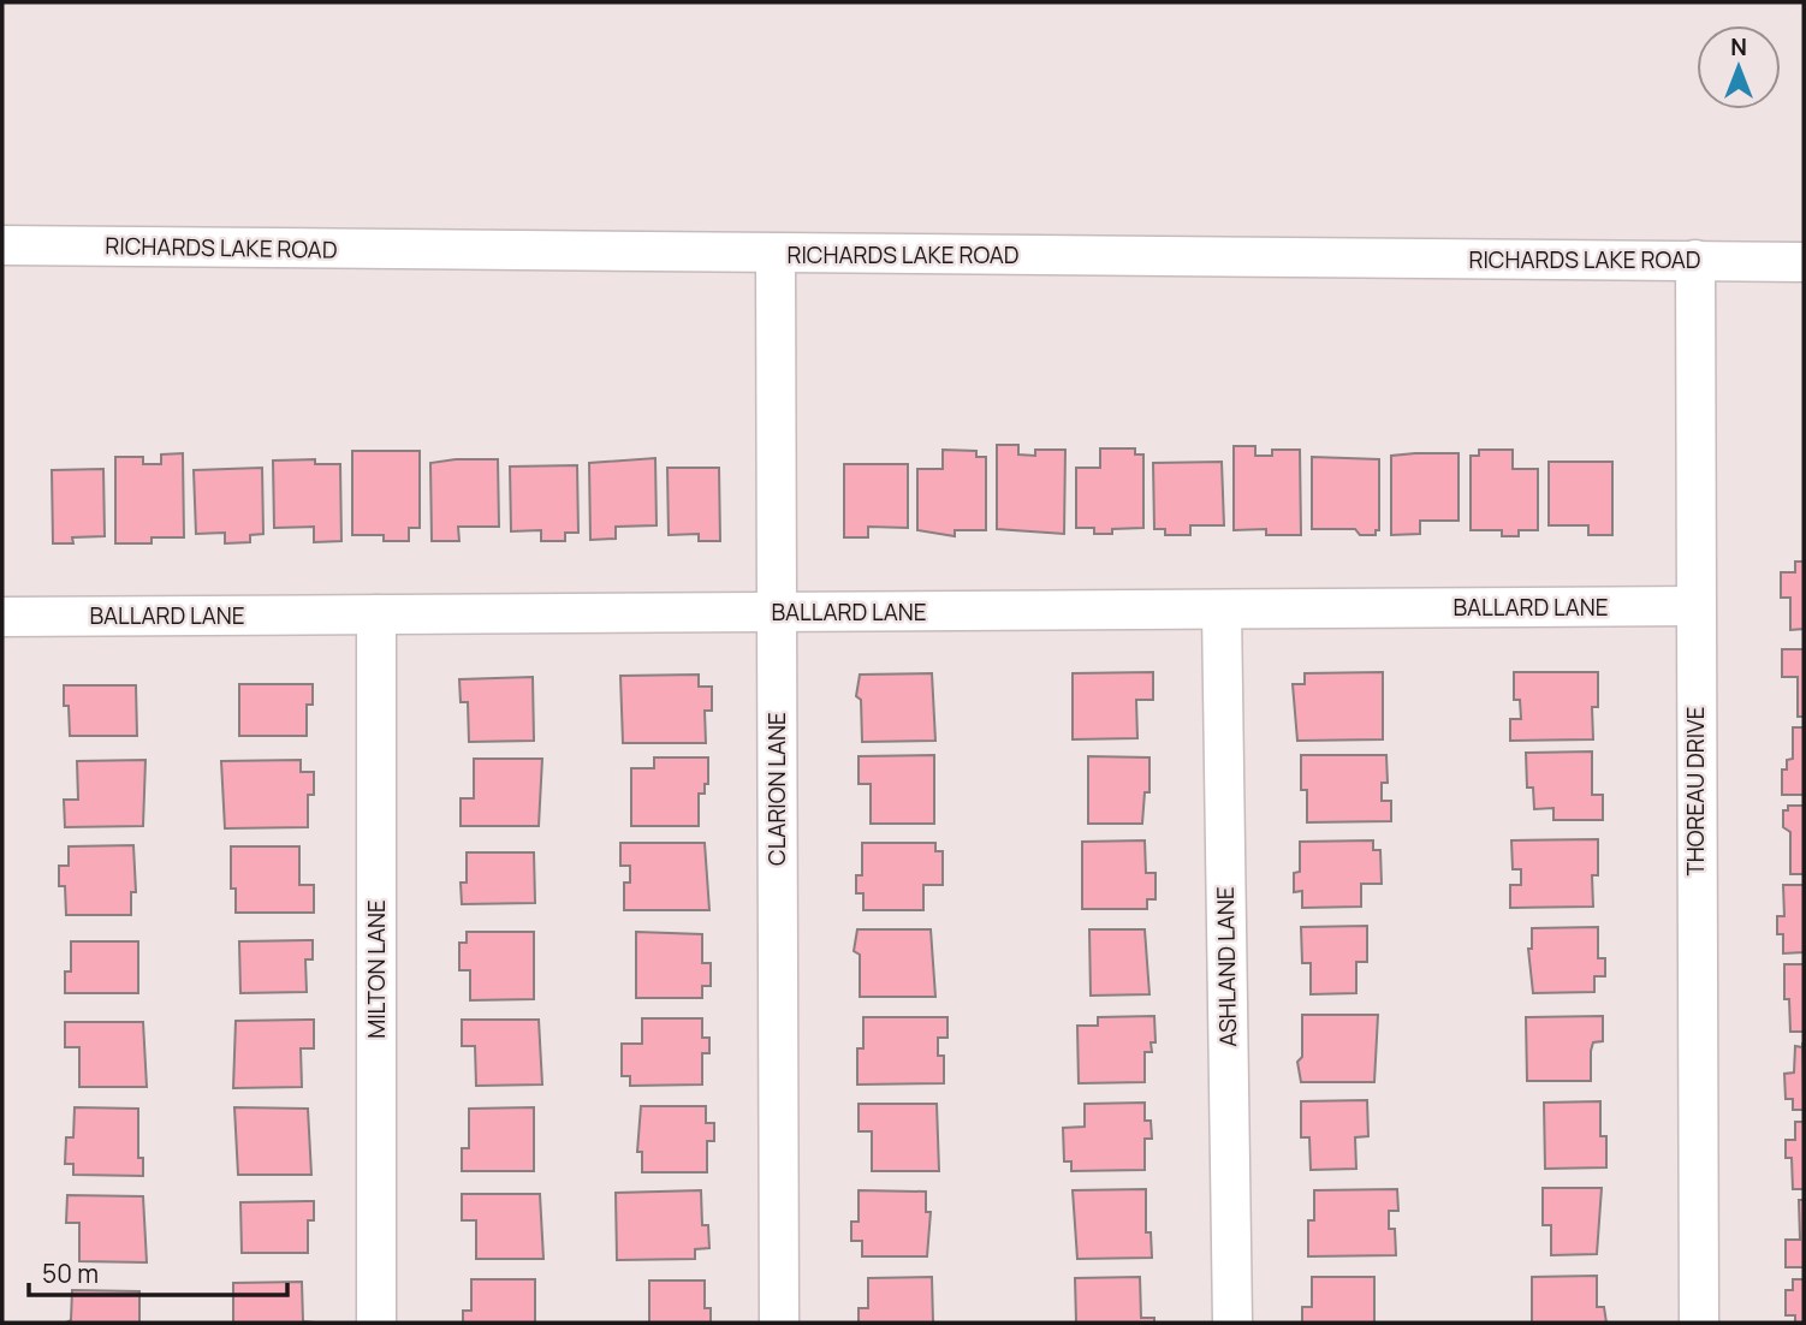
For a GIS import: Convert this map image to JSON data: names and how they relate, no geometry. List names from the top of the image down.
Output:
{
  "streets": {
    "street": [
      "RICHARDS LAKE ROAD",
      "BALLARD LANE",
      "CLARION LANE",
      "THOREAU DRIVE",
      "ASHLAND LANE",
      "MILTON LANE"
    ]
  },
  "crossings": [
    ["RICHARDS LAKE ROAD", "CLARION LANE"],
    ["RICHARDS LAKE ROAD", "THOREAU DRIVE"],
    ["BALLARD LANE", "CLARION LANE"],
    ["BALLARD LANE", "THOREAU DRIVE"],
    ["BALLARD LANE", "ASHLAND LANE"],
    ["BALLARD LANE", "MILTON LANE"]
  ],
  "scale_bar": "50 m",
  "north": "top"
}
